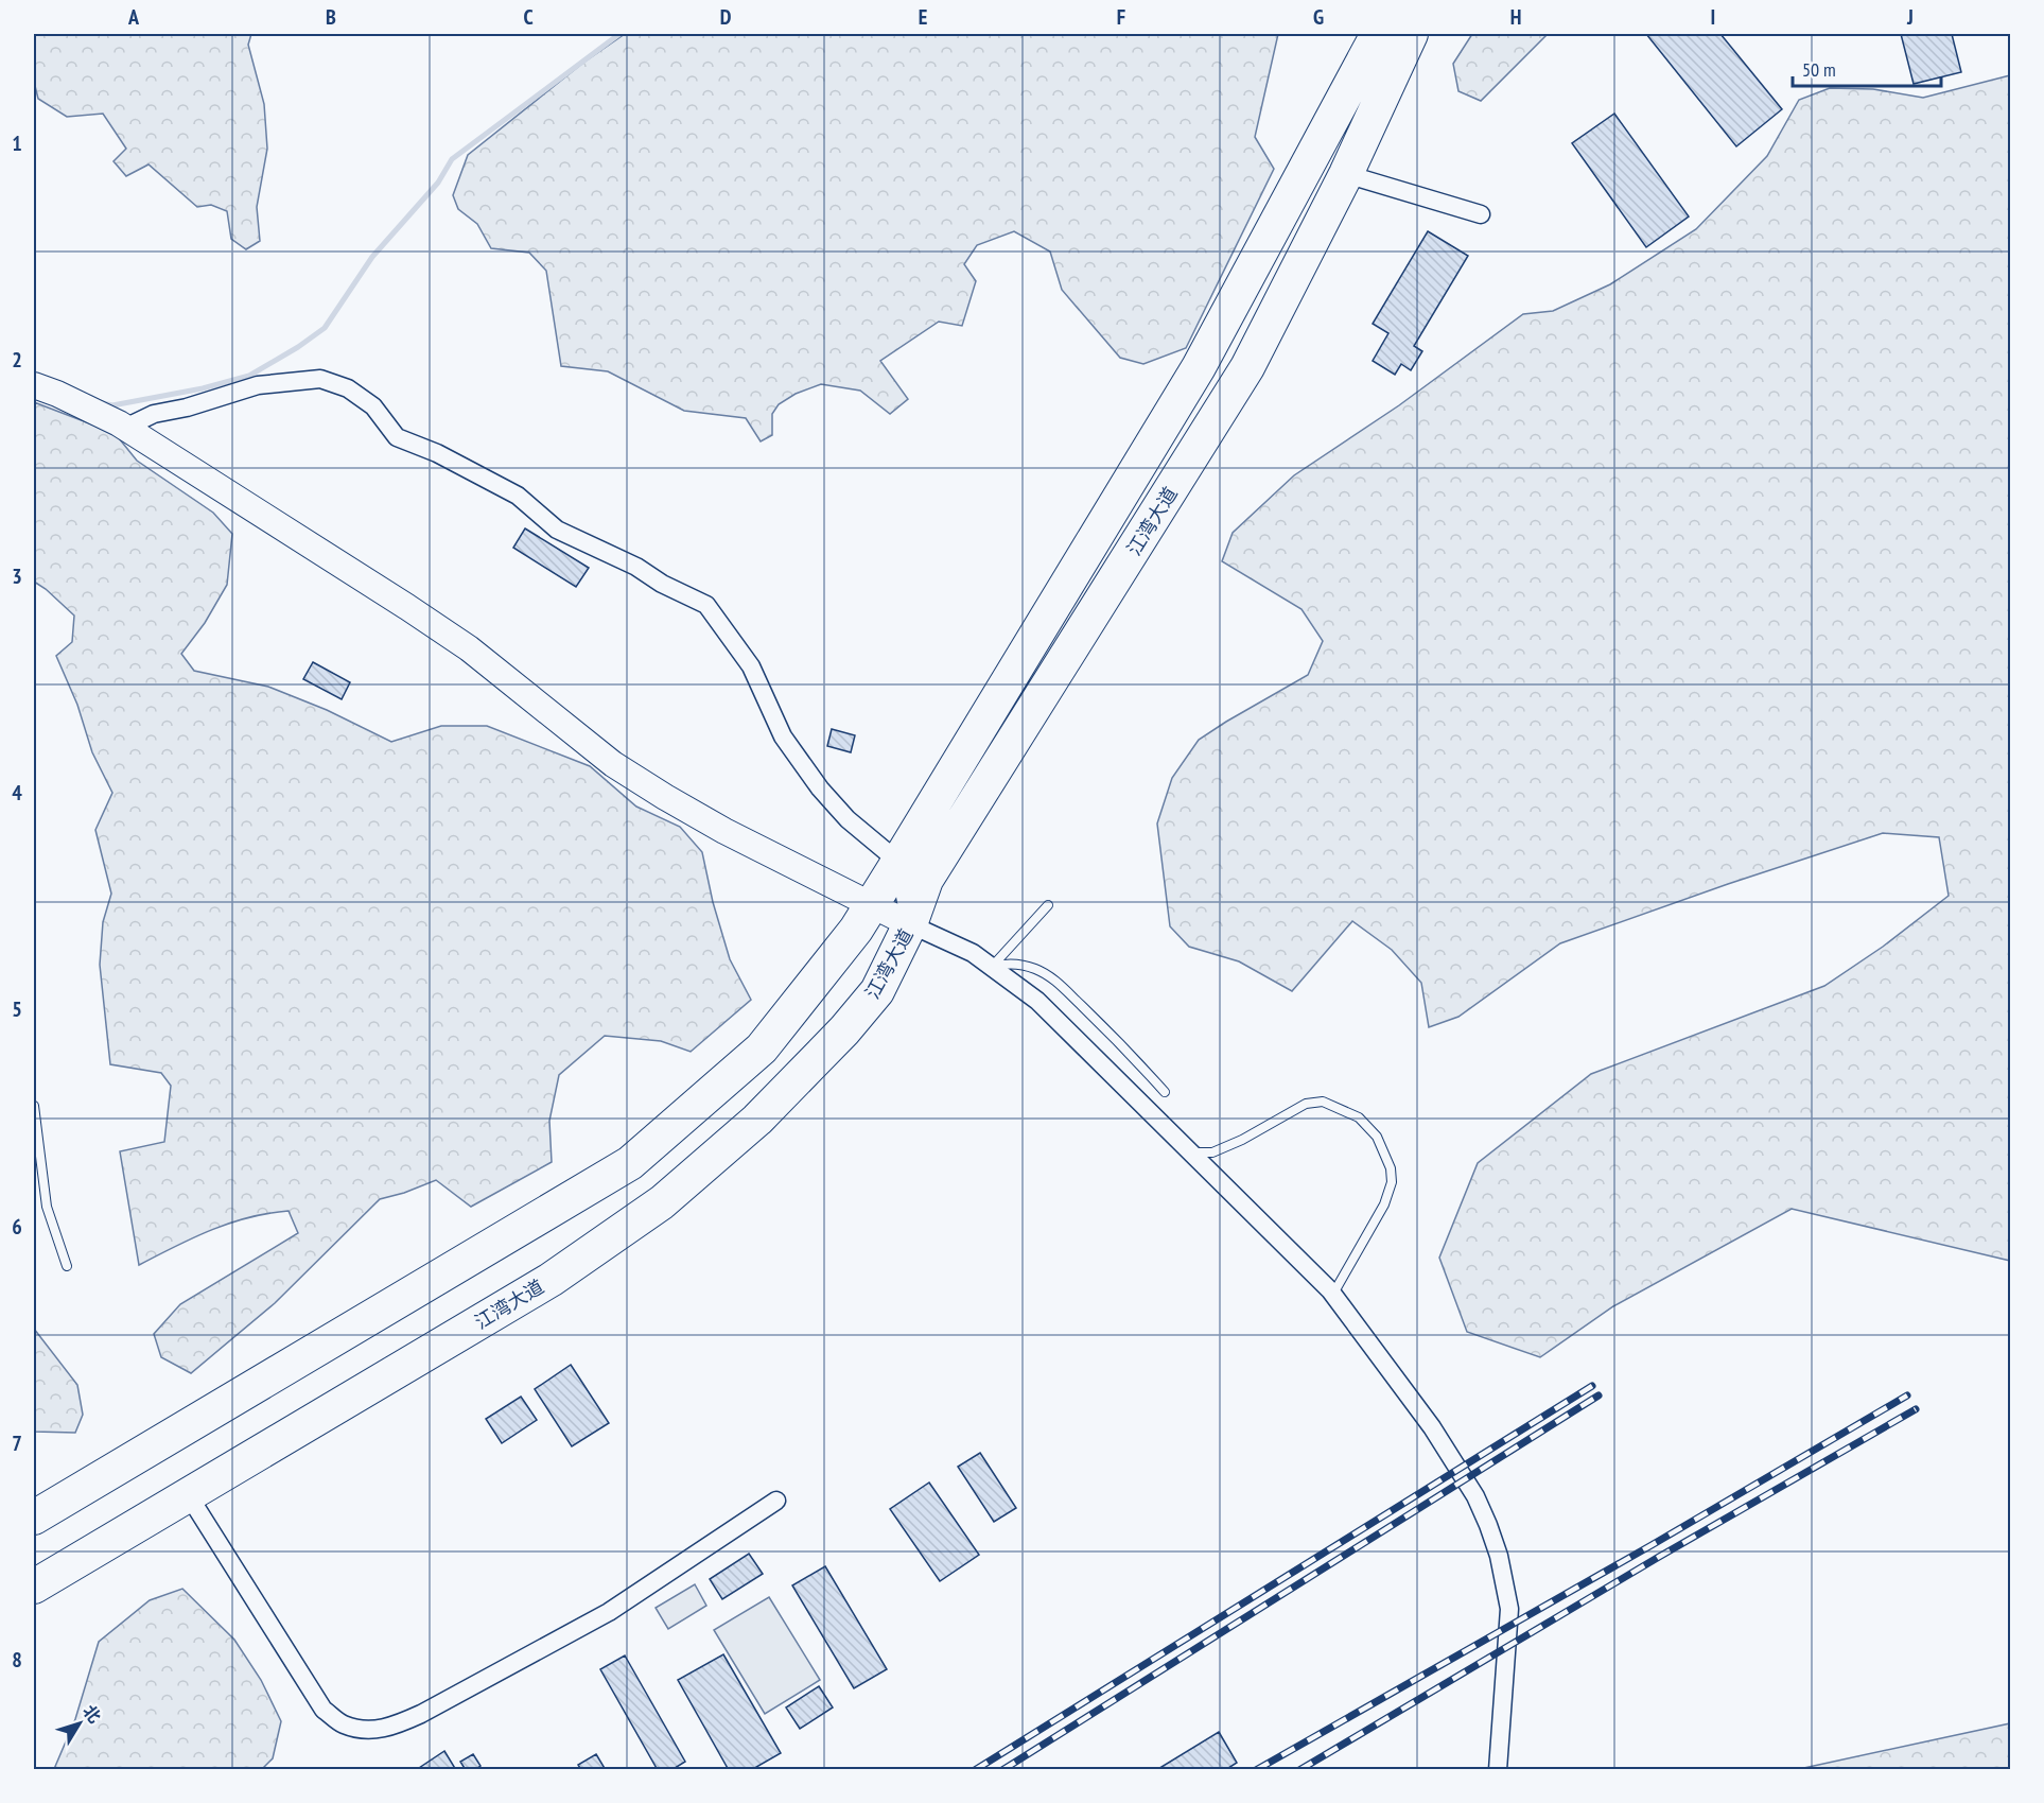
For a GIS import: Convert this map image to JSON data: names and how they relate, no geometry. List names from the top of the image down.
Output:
{
  "streets": {
    "highway": ["江湾大道"]
  },
  "scale_bar": "50 m",
  "north": "top right",
  "grid": {
    "columns": [
      "A",
      "B",
      "C",
      "D",
      "E",
      "F",
      "G",
      "H",
      "I",
      "J"
    ],
    "rows": [
      "1",
      "2",
      "3",
      "4",
      "5",
      "6",
      "7",
      "8"
    ]
  }
}
